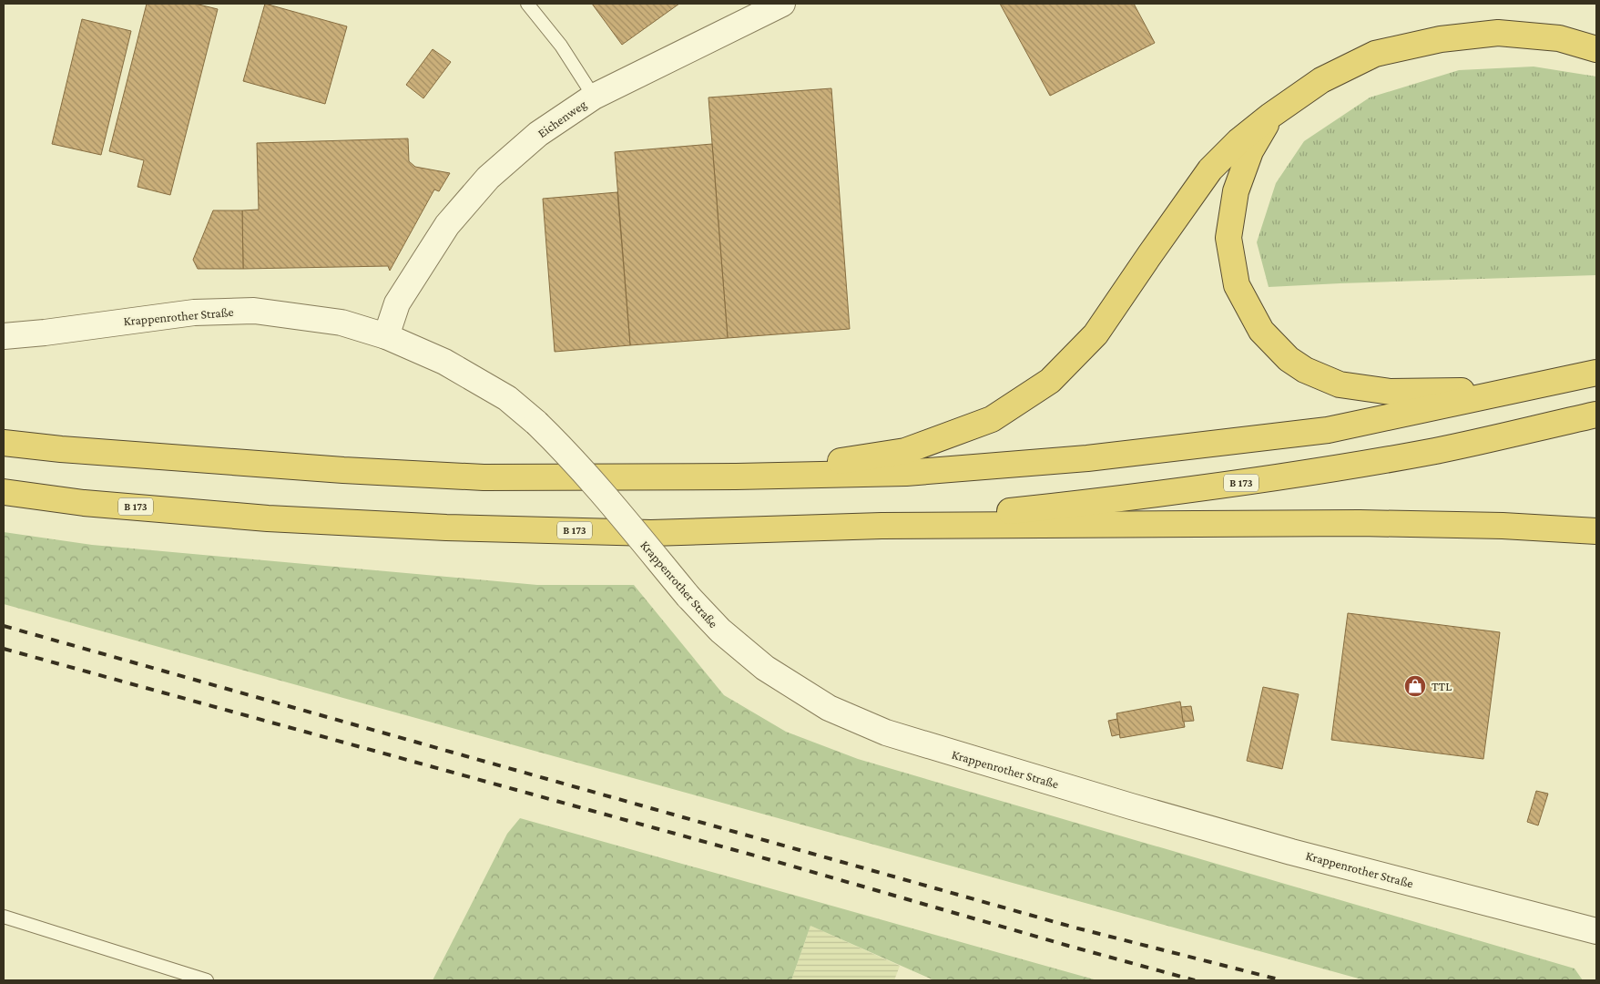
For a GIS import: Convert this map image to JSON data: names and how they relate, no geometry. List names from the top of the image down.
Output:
{
  "streets": {
    "highway": ["B 173"],
    "street": ["Eichenweg", "Krappenrother Straße"]
  },
  "crossings": [
    ["Eichenweg", "Krappenrother Straße"]
  ],
  "places": {
    "shop": ["TTL"]
  }
}
